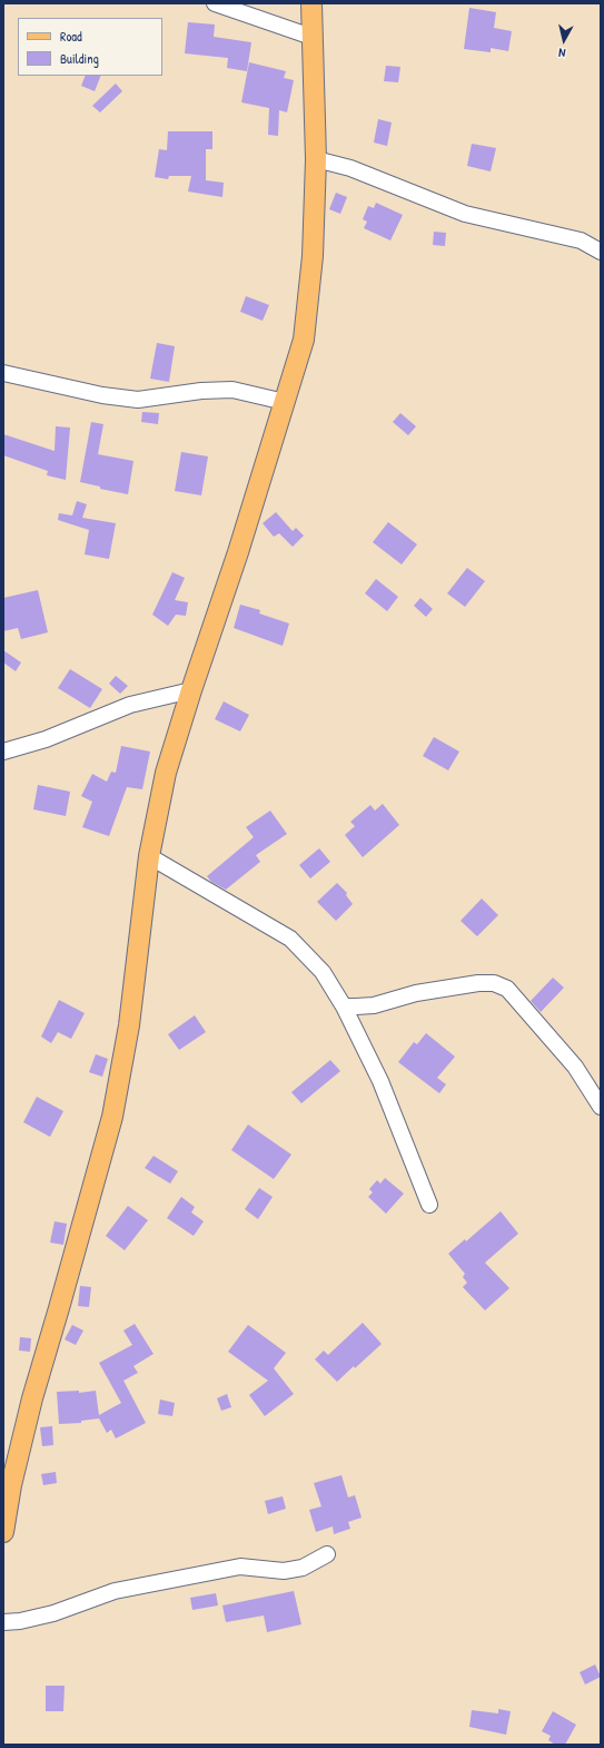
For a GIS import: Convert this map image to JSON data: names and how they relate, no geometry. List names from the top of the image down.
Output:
{
  "legend": ["Road", "Building"],
  "north": "bottom"
}
